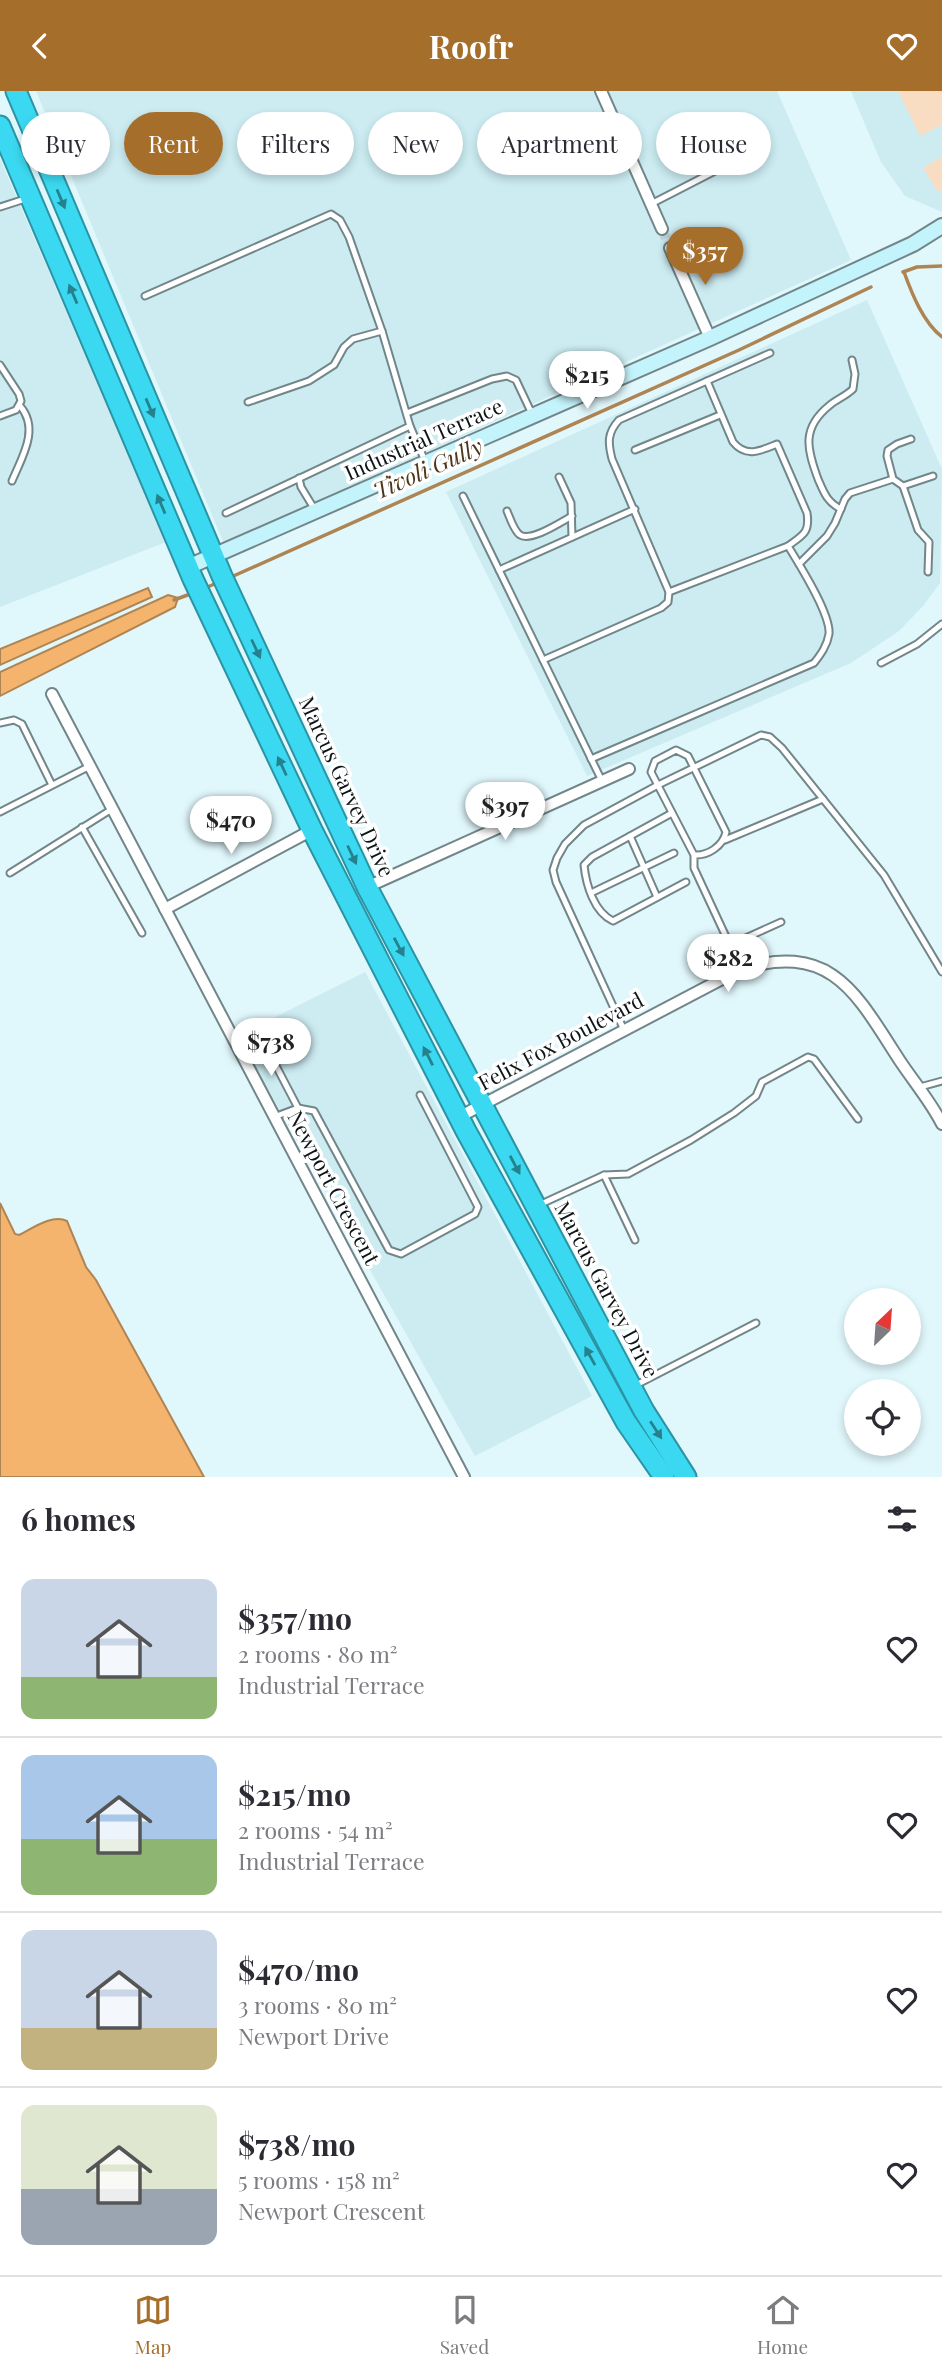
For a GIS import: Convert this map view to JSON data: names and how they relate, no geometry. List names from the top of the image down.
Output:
{
  "streets": {
    "highway": ["Marcus Garvey Drive"],
    "street": ["Industrial Terrace", "Felix Fox Boulevard", "Newport Crescent"]
  },
  "crossings": [
    ["Industrial Terrace", "Marcus Garvey Drive"],
    ["Marcus Garvey Drive", "Felix Fox Boulevard"]
  ],
  "water": ["Tivoli Gully"],
  "north": "top right",
  "page": {
    "header": "Roofr",
    "chip": [
      "Buy",
      "Rent",
      "Filters",
      "New",
      "Apartment",
      "House"
    ],
    "price": [
      "$357",
      "$215",
      "$397",
      "$470",
      "$282",
      "$738"
    ],
    "heading": "6 homes",
    "list": [
      {
        "name": "$357/mo",
        "note": "2 rooms · 80 m² · Industrial Terrace"
      },
      {
        "name": "$215/mo",
        "note": "2 rooms · 54 m² · Industrial Terrace"
      },
      {
        "name": "$470/mo",
        "note": "3 rooms · 80 m² · Newport Drive"
      },
      {
        "name": "$738/mo",
        "note": "5 rooms · 158 m² · Newport Crescent"
      }
    ],
    "tabs": ["Map", "Saved", "Home"]
  }
}
